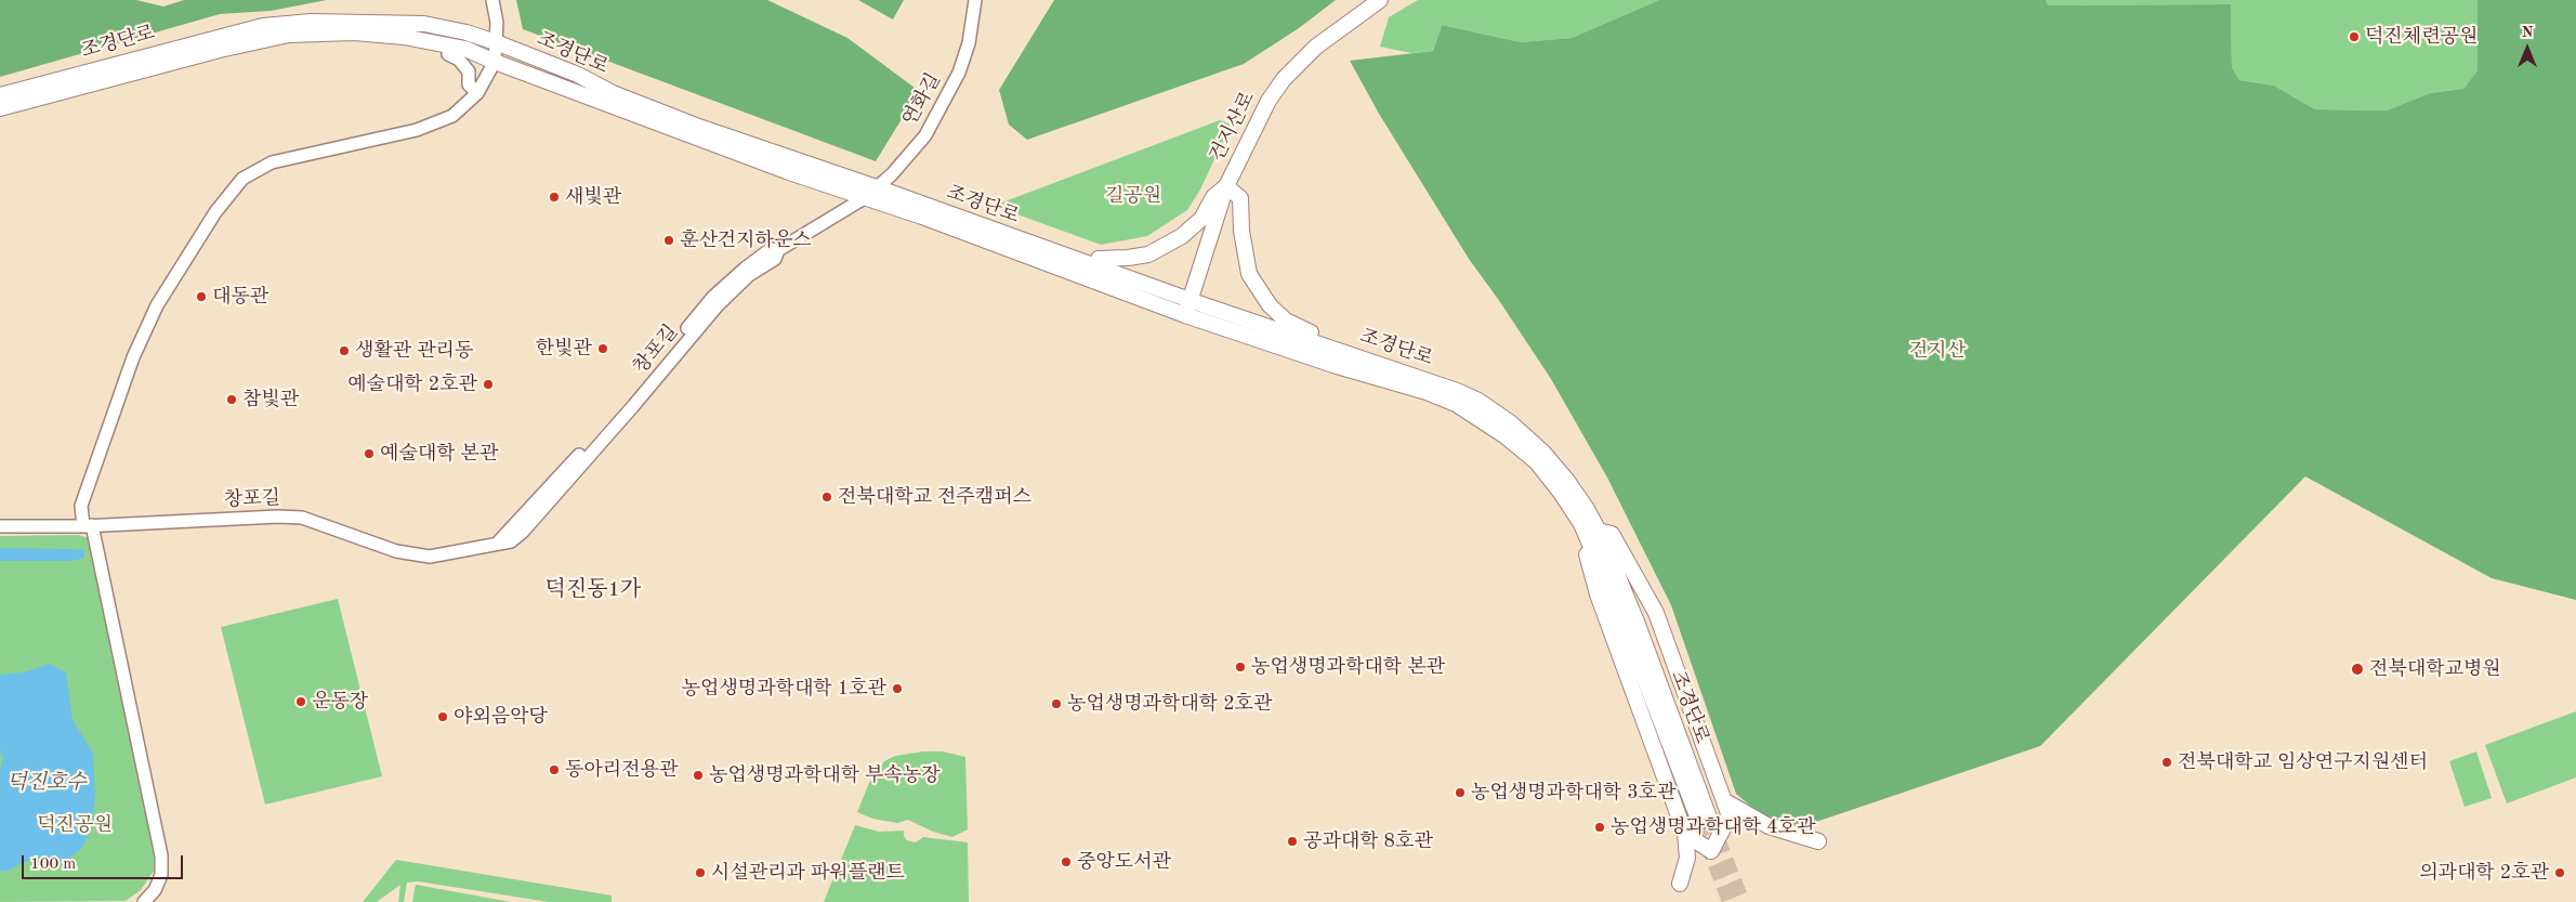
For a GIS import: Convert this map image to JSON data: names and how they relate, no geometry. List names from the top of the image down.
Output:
{
  "streets": {
    "street": [
      "조경단로",
      "연화길",
      "건지산로",
      "창포길"
    ]
  },
  "crossings": [
    ["조경단로", "연화길"],
    ["조경단로", "건지산로"],
    ["조경단로", "창포길"],
    ["연화길", "창포길"]
  ],
  "districts": ["덕진동1가"],
  "water": ["덕진호수"],
  "parks": ["길공원", "건지산", "덕진공원"],
  "places": [
    "덕진체련공원",
    "새빛관",
    "훈산건지하운스",
    "대동관",
    "한빛관",
    "생활관 관리동",
    "예술대학 2호관",
    "참빛관",
    "예술대학 본관",
    "전북대학교 전주캠퍼스",
    "농업생명과학대학 본관",
    "전북대학교병원",
    "농업생명과학대학 1호관",
    "운동장",
    "농업생명과학대학 2호관",
    "야외음악당",
    "전북대학교 임상연구지원센터",
    "동아리전용관",
    "농업생명과학대학 부속농장",
    "농업생명과학대학 3호관",
    "농업생명과학대학 4호관",
    "공과대학 8호관",
    "중앙도서관",
    "시설관리과 파워플랜트",
    "의과대학 2호관"
  ],
  "scale_bar": "100 m",
  "north": "top"
}
